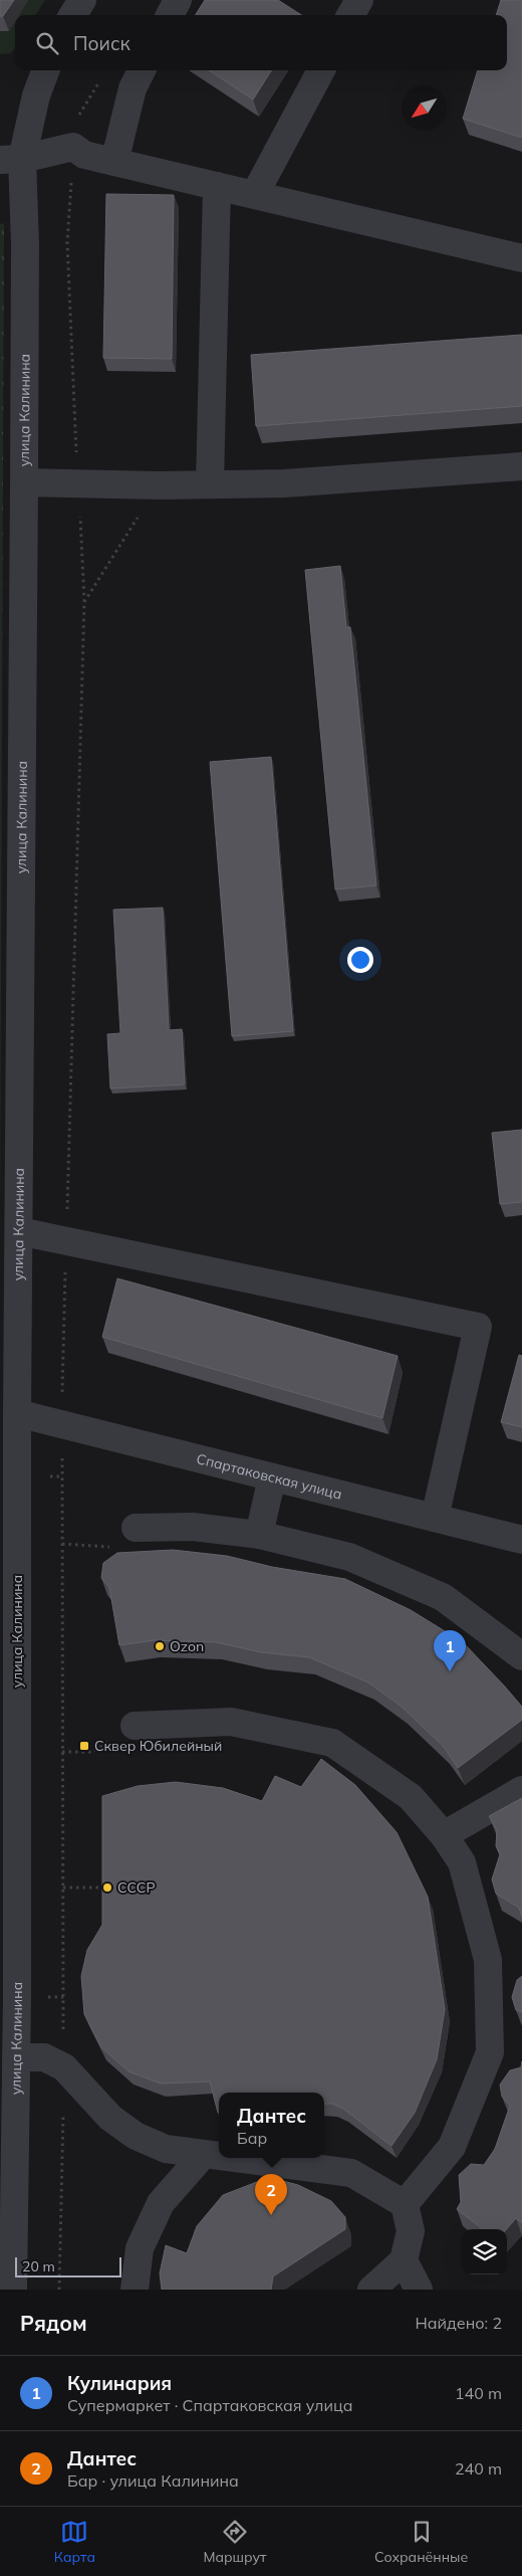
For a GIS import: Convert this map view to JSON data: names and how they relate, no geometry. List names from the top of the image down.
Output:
{
  "streets": {
    "street": ["улица Калинина", "Спартаковская улица"]
  },
  "crossings": [
    ["улица Калинина", "Спартаковская улица"]
  ],
  "places": {
    "other": ["Ozon", "СССР"],
    "transit": ["Сквер Юбилейный"]
  },
  "scale_bar": "20 m",
  "north": "bottom left",
  "page": {
    "search": "Поиск",
    "pins": ["1", "2"],
    "popup": ["Дантес", "Бар"],
    "scale": "20 m",
    "heading": ["Рядом", "Найдено: 2"],
    "list": [
      {
        "mark": "1",
        "name": "Кулинария",
        "note": "Супермаркет · Спартаковская улица",
        "value": "140 m"
      },
      {
        "mark": "2",
        "name": "Дантес",
        "note": "Бар · улица Калинина",
        "value": "240 m"
      }
    ],
    "nav": ["Карта", "Маршрут", "Сохранённые"]
  }
}
